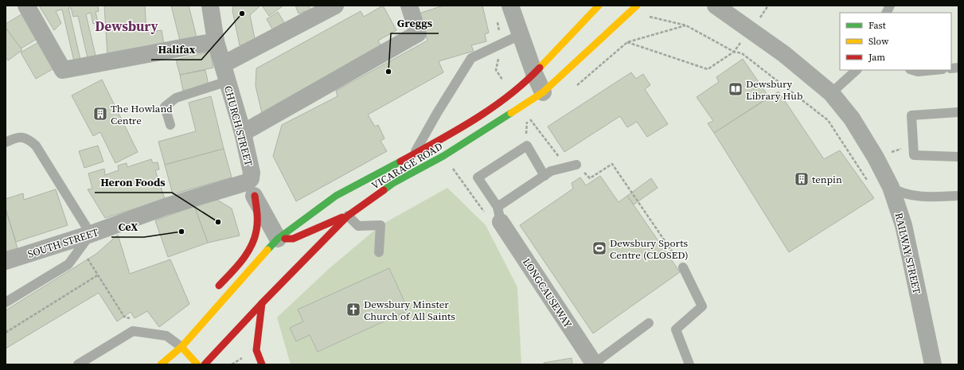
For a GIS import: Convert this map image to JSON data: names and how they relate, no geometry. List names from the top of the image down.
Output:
{
  "streets": {
    "main road": ["VICARAGE ROAD"],
    "street": [
      "CHURCH STREET",
      "SOUTH STREET",
      "RAILWAY STREET",
      "LONGCAUSEWAY"
    ]
  },
  "crossings": [
    ["CHURCH STREET", "SOUTH STREET"]
  ],
  "districts": ["Dewsbury"],
  "places": {
    "other": [
      "Halifax",
      "Greggs",
      "Heron Foods",
      "CeX"
    ],
    "library": ["Dewsbury Library Hub"],
    "building": ["The Howland Centre", "tenpin"],
    "sports": ["Dewsbury Sports Centre (CLOSED)"],
    "church": ["Dewsbury Minster Church of All Saints"]
  },
  "legend": ["Fast", "Slow", "Jam"]
}
